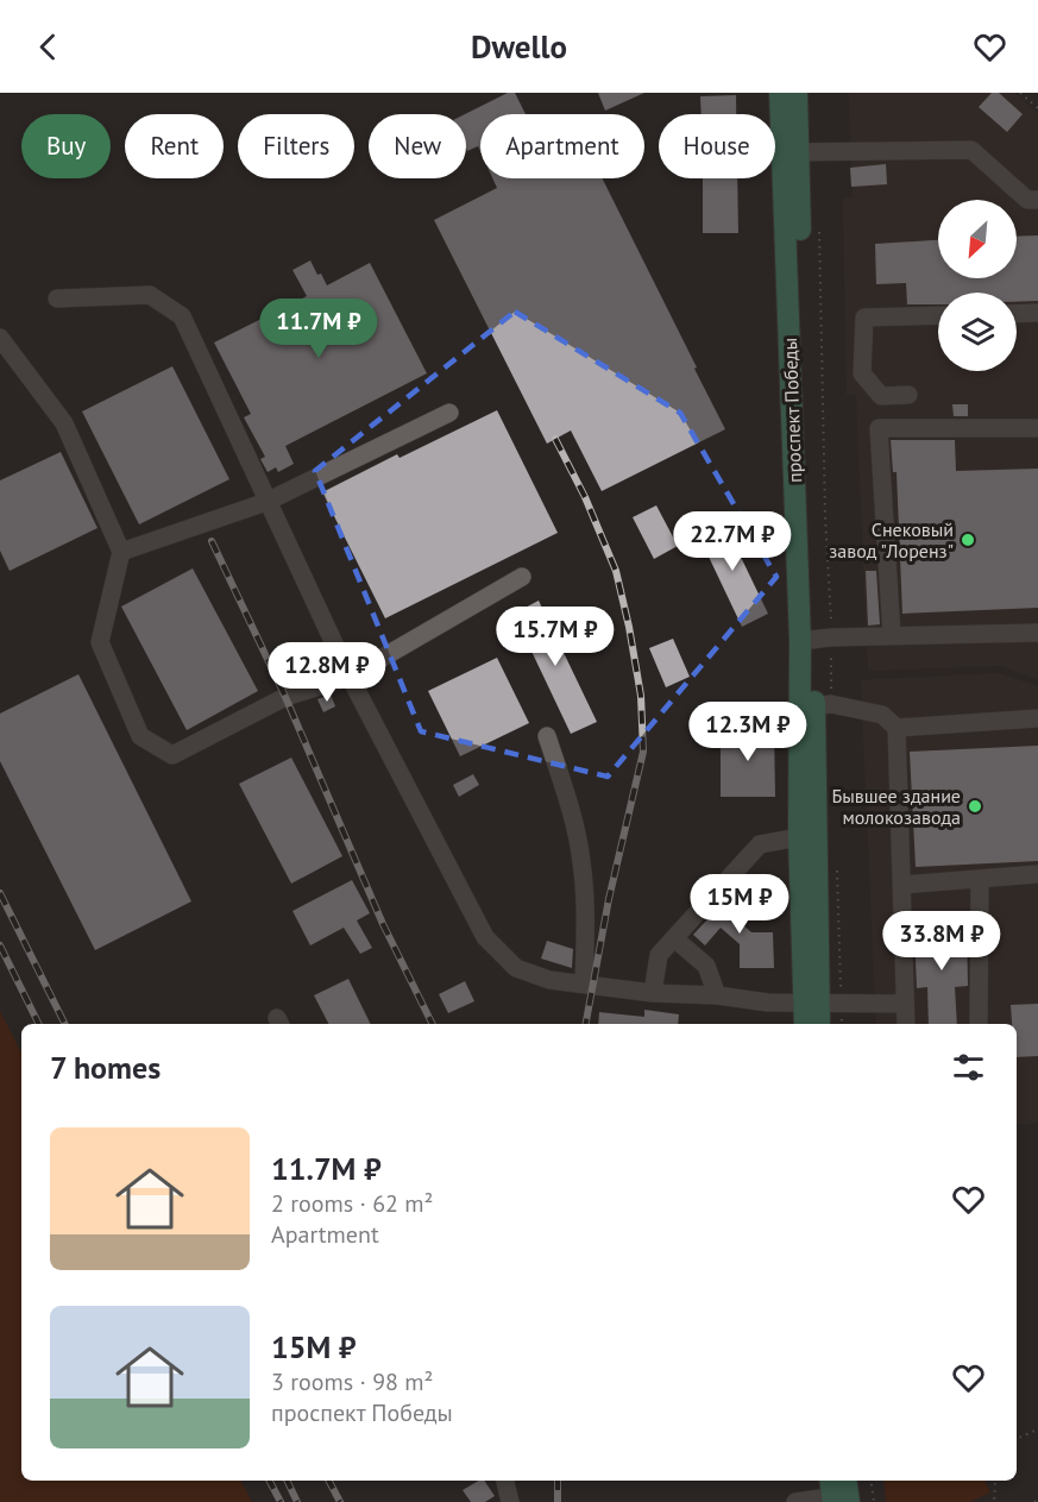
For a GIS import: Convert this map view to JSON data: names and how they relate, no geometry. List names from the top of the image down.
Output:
{
  "streets": {
    "main road": ["проспект Победы"]
  },
  "places": ["Снековый завод \"Лоренз\"", "Бывшее здание молокозавода"],
  "north": "bottom left",
  "page": {
    "header": "Dwello",
    "chip": [
      "Buy",
      "Rent",
      "Filters",
      "New",
      "Apartment",
      "House"
    ],
    "price": [
      "11.7M ₽",
      "22.7M ₽",
      "15.7M ₽",
      "12.8M ₽",
      "12.3M ₽",
      "15M ₽",
      "33.8M ₽"
    ],
    "heading": "7 homes",
    "list": [
      {
        "name": "11.7M ₽",
        "note": "2 rooms · 62 m² · Apartment"
      },
      {
        "name": "15M ₽",
        "note": "3 rooms · 98 m² · проспект Победы"
      }
    ]
  }
}
